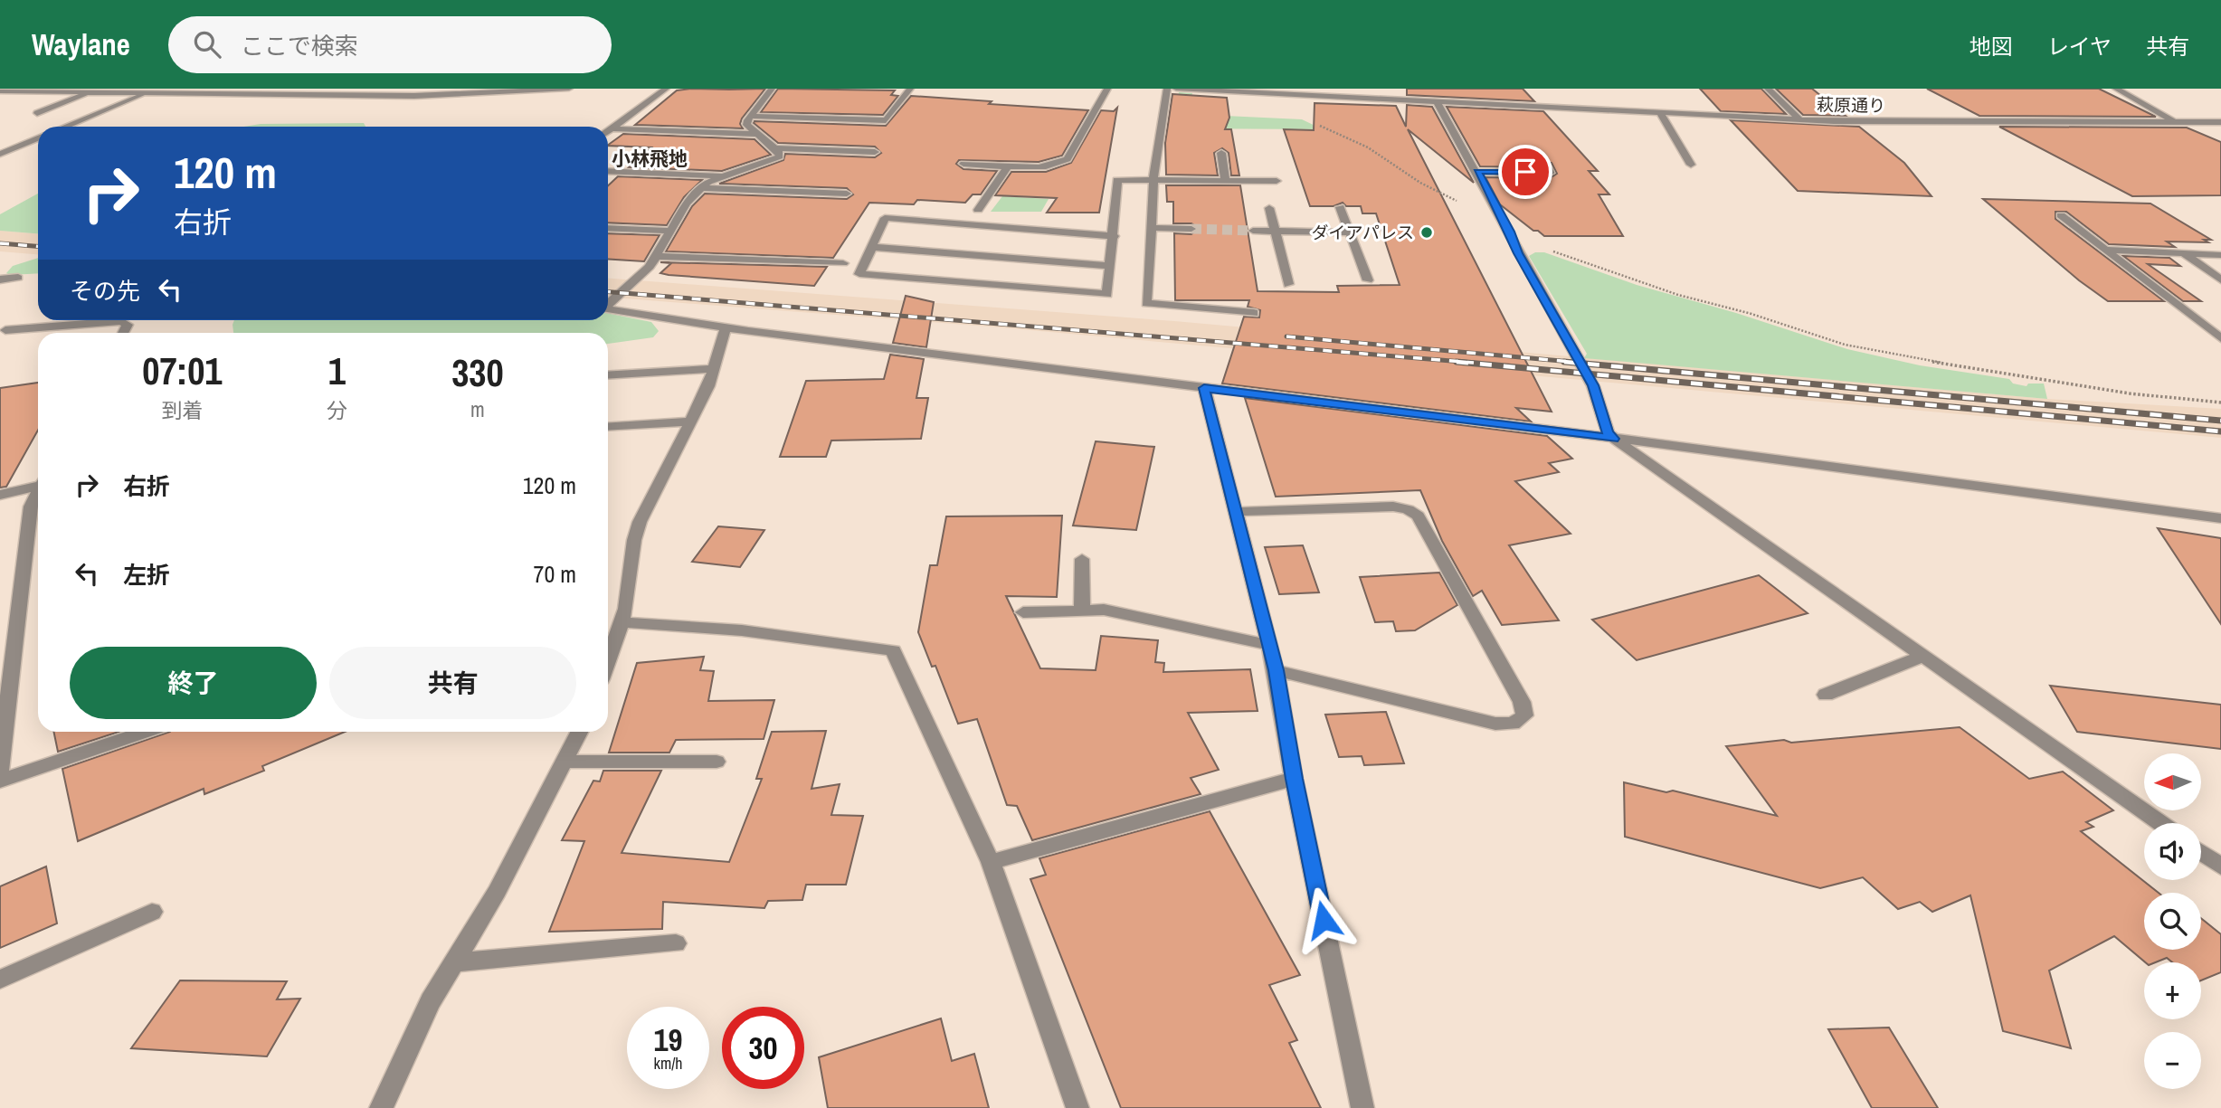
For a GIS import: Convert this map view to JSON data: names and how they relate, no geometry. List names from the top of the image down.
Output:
{
  "streets": {
    "street": ["萩原通り"]
  },
  "districts": ["小林飛地"],
  "places": ["ダイアパレス"],
  "north": "left",
  "page": {
    "header": "Waylane",
    "search": "ここで検索",
    "nav": ["地図", "レイヤ", "共有"],
    "turn": ["120 m", "右折"],
    "then": "その先",
    "eta": [
      "07:01",
      "到着",
      "1",
      "分",
      "330",
      "m"
    ],
    "list": [
      {
        "name": "右折",
        "value": "120 m"
      },
      {
        "name": "左折",
        "value": "70 m"
      }
    ],
    "buttons": ["終了", "共有"],
    "map_buttons": ["+", "−"],
    "speed": "19 km/h",
    "limit": "30"
  }
}
